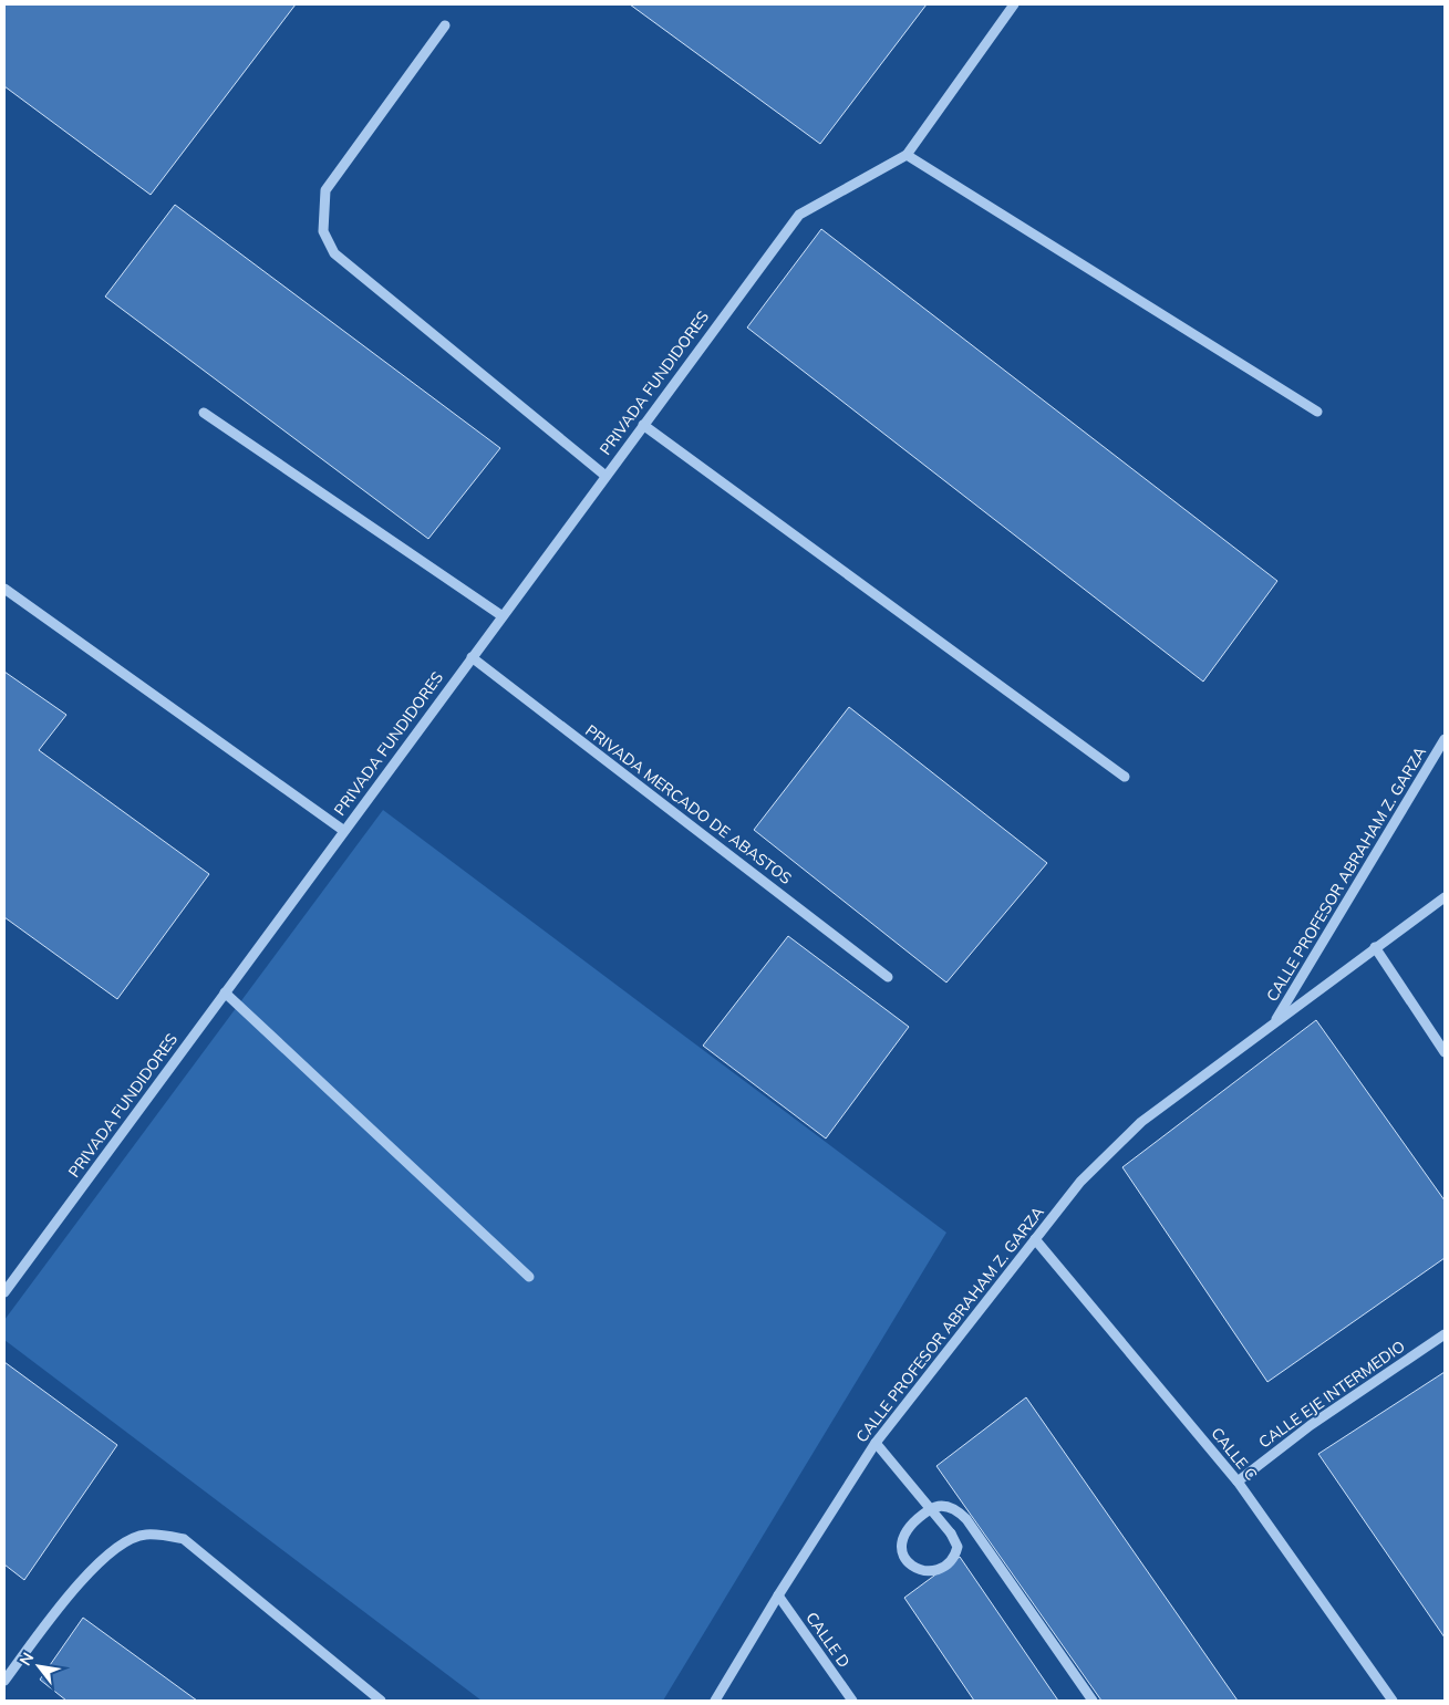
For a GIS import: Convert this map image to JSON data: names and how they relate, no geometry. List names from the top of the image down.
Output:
{
  "streets": {
    "lane": [
      "PRIVADA FUNDIDORES",
      "PRIVADA MERCADO DE ABASTOS",
      "CALLE PROFESOR ABRAHAM Z. GARZA",
      "CALLE EJE INTERMEDIO",
      "CALLE C",
      "CALLE D"
    ]
  },
  "crossings": [
    ["PRIVADA FUNDIDORES", "PRIVADA MERCADO DE ABASTOS"],
    ["CALLE PROFESOR ABRAHAM Z. GARZA", "CALLE C"],
    ["CALLE PROFESOR ABRAHAM Z. GARZA", "CALLE D"],
    ["CALLE EJE INTERMEDIO", "CALLE C"]
  ],
  "north": "top left"
}
